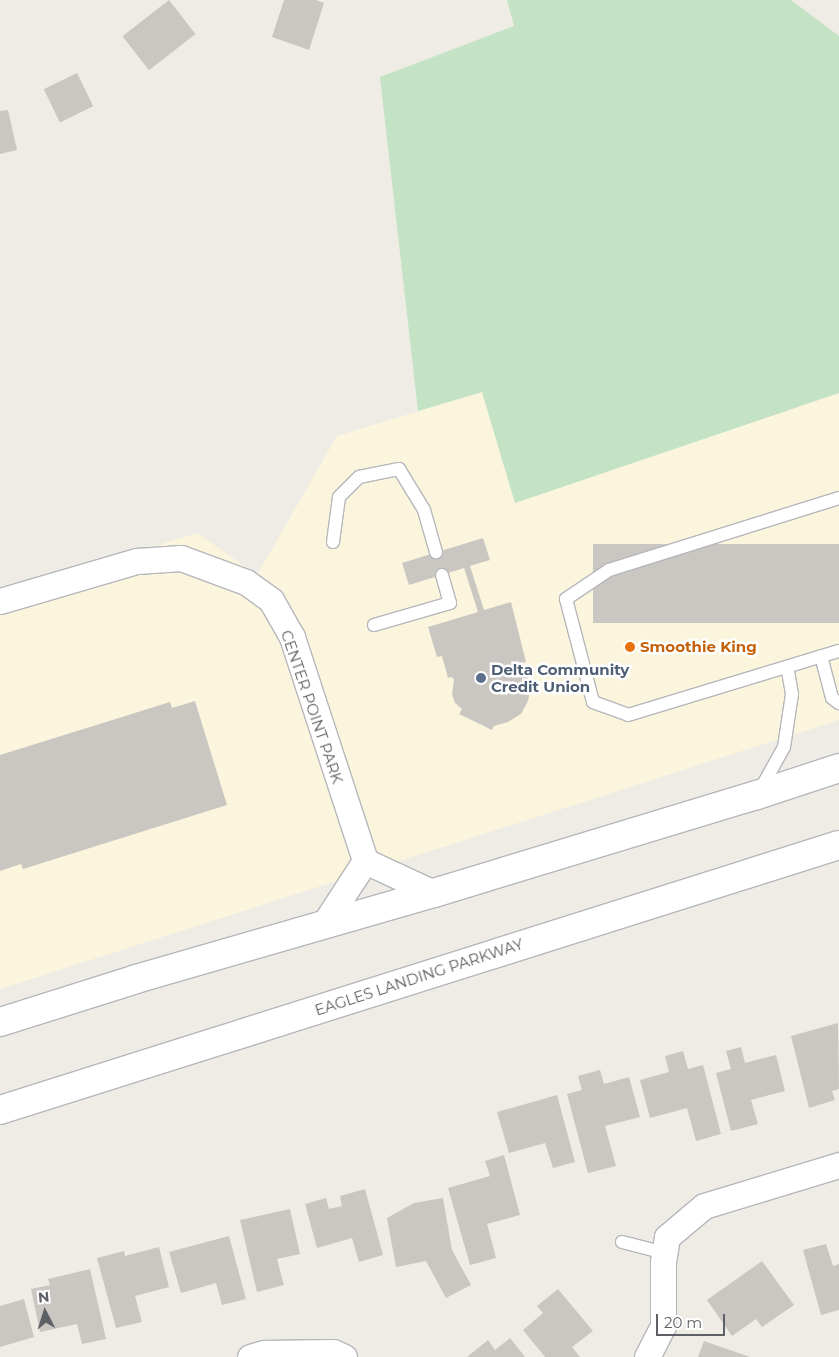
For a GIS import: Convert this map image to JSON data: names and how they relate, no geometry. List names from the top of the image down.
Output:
{
  "streets": {
    "main road": ["EAGLES LANDING PARKWAY"],
    "street": ["CENTER POINT PARK"]
  },
  "places": ["Smoothie King", "Delta Community Credit Union"],
  "scale_bar": "20 m",
  "north": "top"
}
